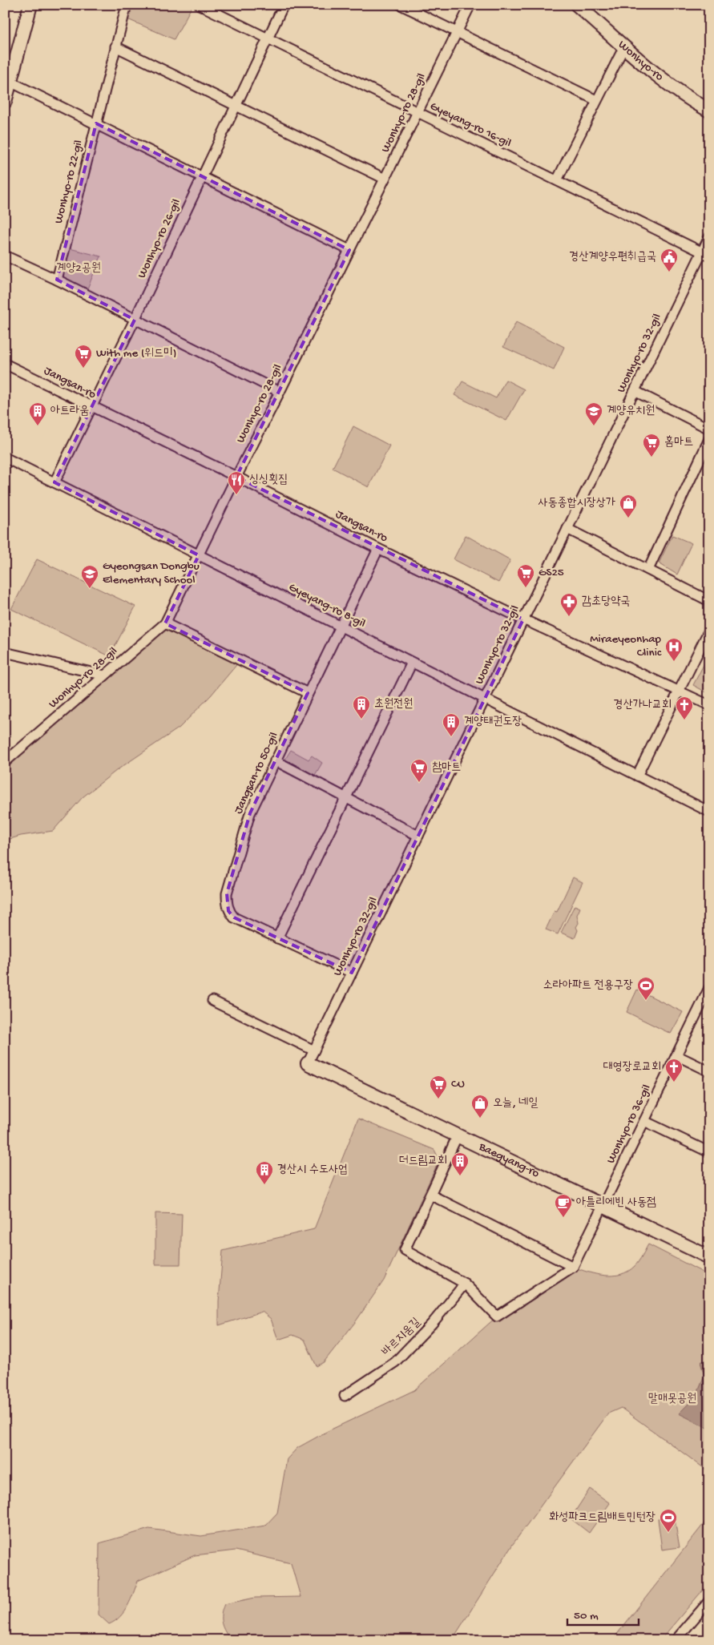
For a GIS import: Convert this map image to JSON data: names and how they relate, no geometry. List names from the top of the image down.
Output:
{
  "streets": {
    "street": [
      "Wonhyo-ro",
      "Wonhyo-ro 28-gil",
      "Gyeyang-ro 16-gil",
      "Wonhyo-ro 22-gil",
      "Wonhyo-ro 26-gil",
      "Wonhyo-ro 32-gil",
      "Jangsan-ro",
      "Gyeyang-ro 8-gil",
      "Jangsan-ro 50-gil",
      "Wonhyo-ro 36-gil",
      "Baegyang-ro",
      "바르지움길"
    ]
  },
  "crossings": [
    ["Wonhyo-ro 28-gil", "Gyeyang-ro 16-gil"],
    ["Wonhyo-ro 28-gil", "Jangsan-ro"],
    ["Wonhyo-ro 28-gil", "Gyeyang-ro 8-gil"],
    ["Gyeyang-ro 16-gil", "Wonhyo-ro 26-gil"],
    ["Gyeyang-ro 16-gil", "Wonhyo-ro 32-gil"],
    ["Wonhyo-ro 26-gil", "Jangsan-ro"],
    ["Wonhyo-ro 26-gil", "Gyeyang-ro 8-gil"],
    ["Wonhyo-ro 32-gil", "Jangsan-ro"],
    ["Wonhyo-ro 32-gil", "Gyeyang-ro 8-gil"],
    ["Wonhyo-ro 32-gil", "Jangsan-ro 50-gil"],
    ["Wonhyo-ro 32-gil", "Baegyang-ro"],
    ["Jangsan-ro", "Jangsan-ro 50-gil"],
    ["Gyeyang-ro 8-gil", "Jangsan-ro 50-gil"],
    ["Wonhyo-ro 36-gil", "Baegyang-ro"]
  ],
  "parks": ["계양2공원", "말매못공원"],
  "places": {
    "public building": ["경산계양우편취급국"],
    "supermarket": [
      "With me (위드미)",
      "홈마트",
      "GS25",
      "참마트",
      "CU"
    ],
    "building": [
      "아트라움",
      "초원전원",
      "계양태권도장",
      "더드림교회",
      "경산시 수도사업"
    ],
    "school or university": ["계양유치원", "Gyeongsan Dongbu Elementary School"],
    "restaurant": ["싱싱횟집"],
    "shop": ["사동종합시장상가", "오늘, 네일"],
    "pharmacy": ["감초당약국"],
    "hospital": ["Miraeyeonhap Clinic"],
    "church": ["경산가나교회", "대영장로교회"],
    "sports": ["소라아파트 전용구장", "화성파크드림배트민턴장"],
    "cafe": ["아틀리에빈 사동점"]
  },
  "scale_bar": "50 m"
}
